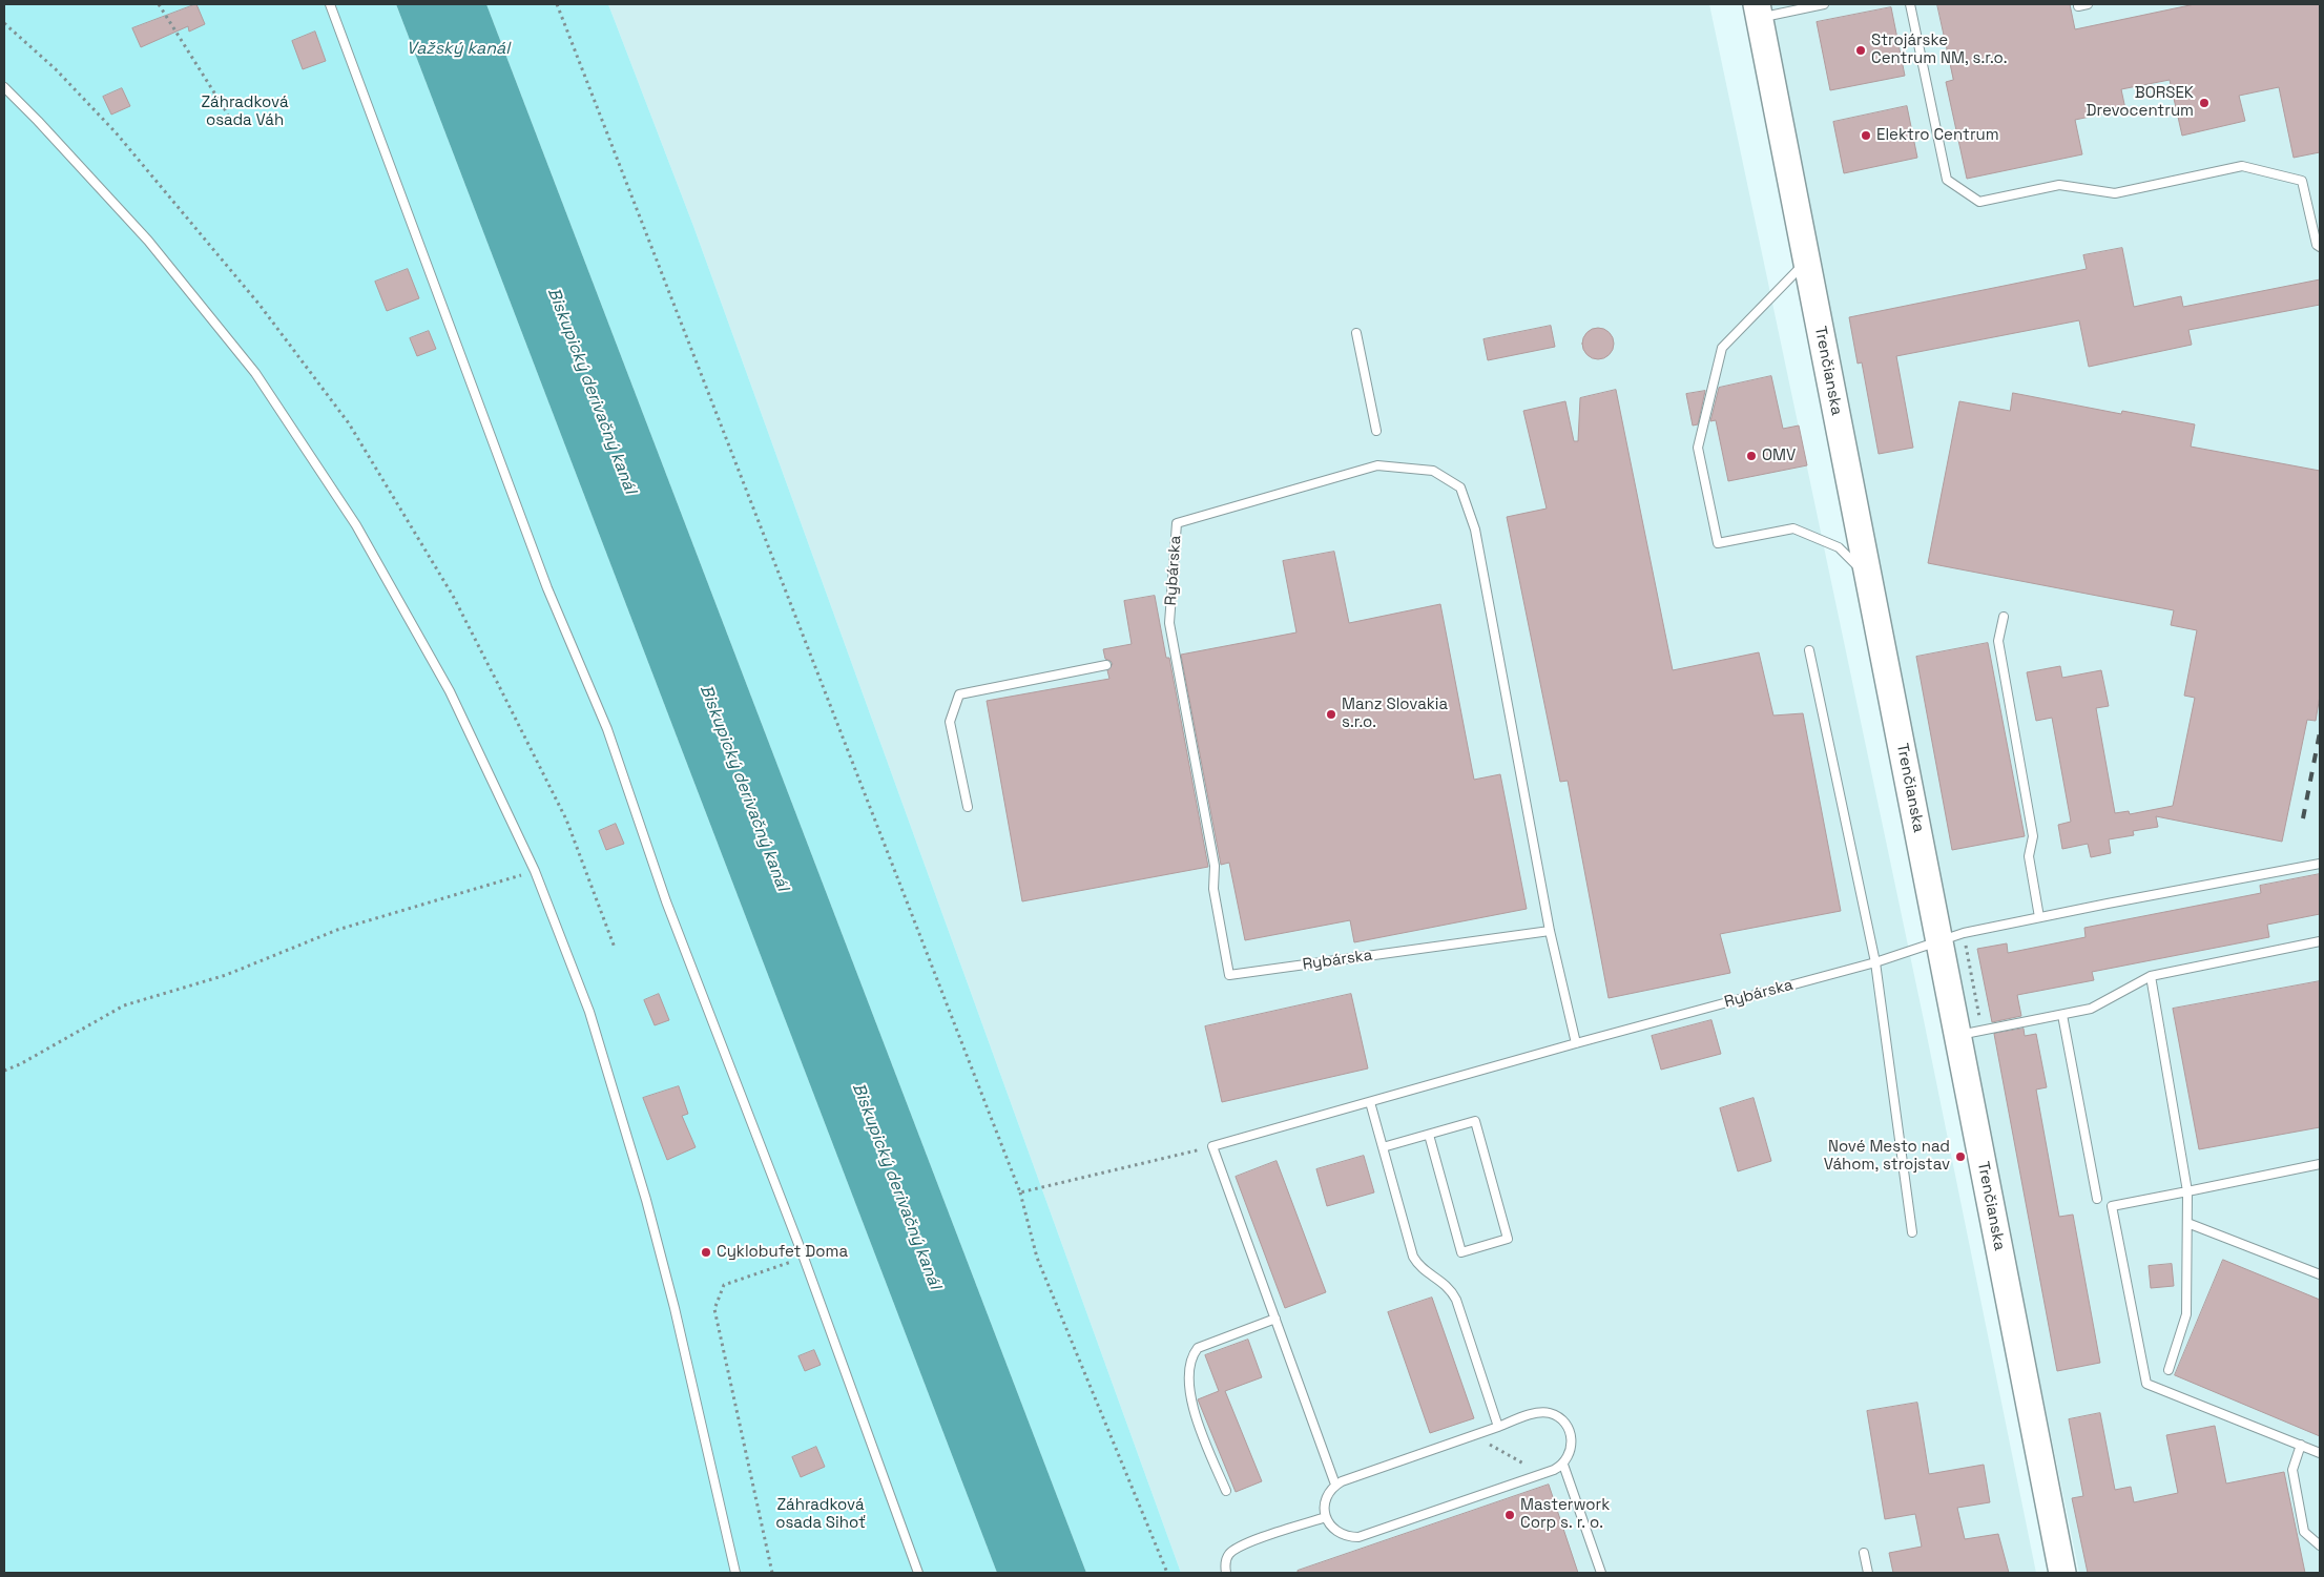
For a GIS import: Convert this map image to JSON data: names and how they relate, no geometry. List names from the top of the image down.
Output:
{
  "streets": {
    "main road": ["Trenčianska"],
    "lane": ["Rybárska"]
  },
  "crossings": [
    ["Trenčianska", "Rybárska"]
  ],
  "water": ["Važský kanál", "Biskupický derivačný kanál"],
  "parks": ["Záhradková osada Váh", "Záhradková osada Sihoť"],
  "places": [
    "Strojárske Centrum NM, s.r.o.",
    "BORSEK Drevocentrum",
    "Elektro Centrum",
    "OMV",
    "Manz Slovakia s.r.o.",
    "Nové Mesto nad Váhom, strojstav",
    "Cyklobufet Doma",
    "Masterwork Corp s. r. o."
  ]
}
